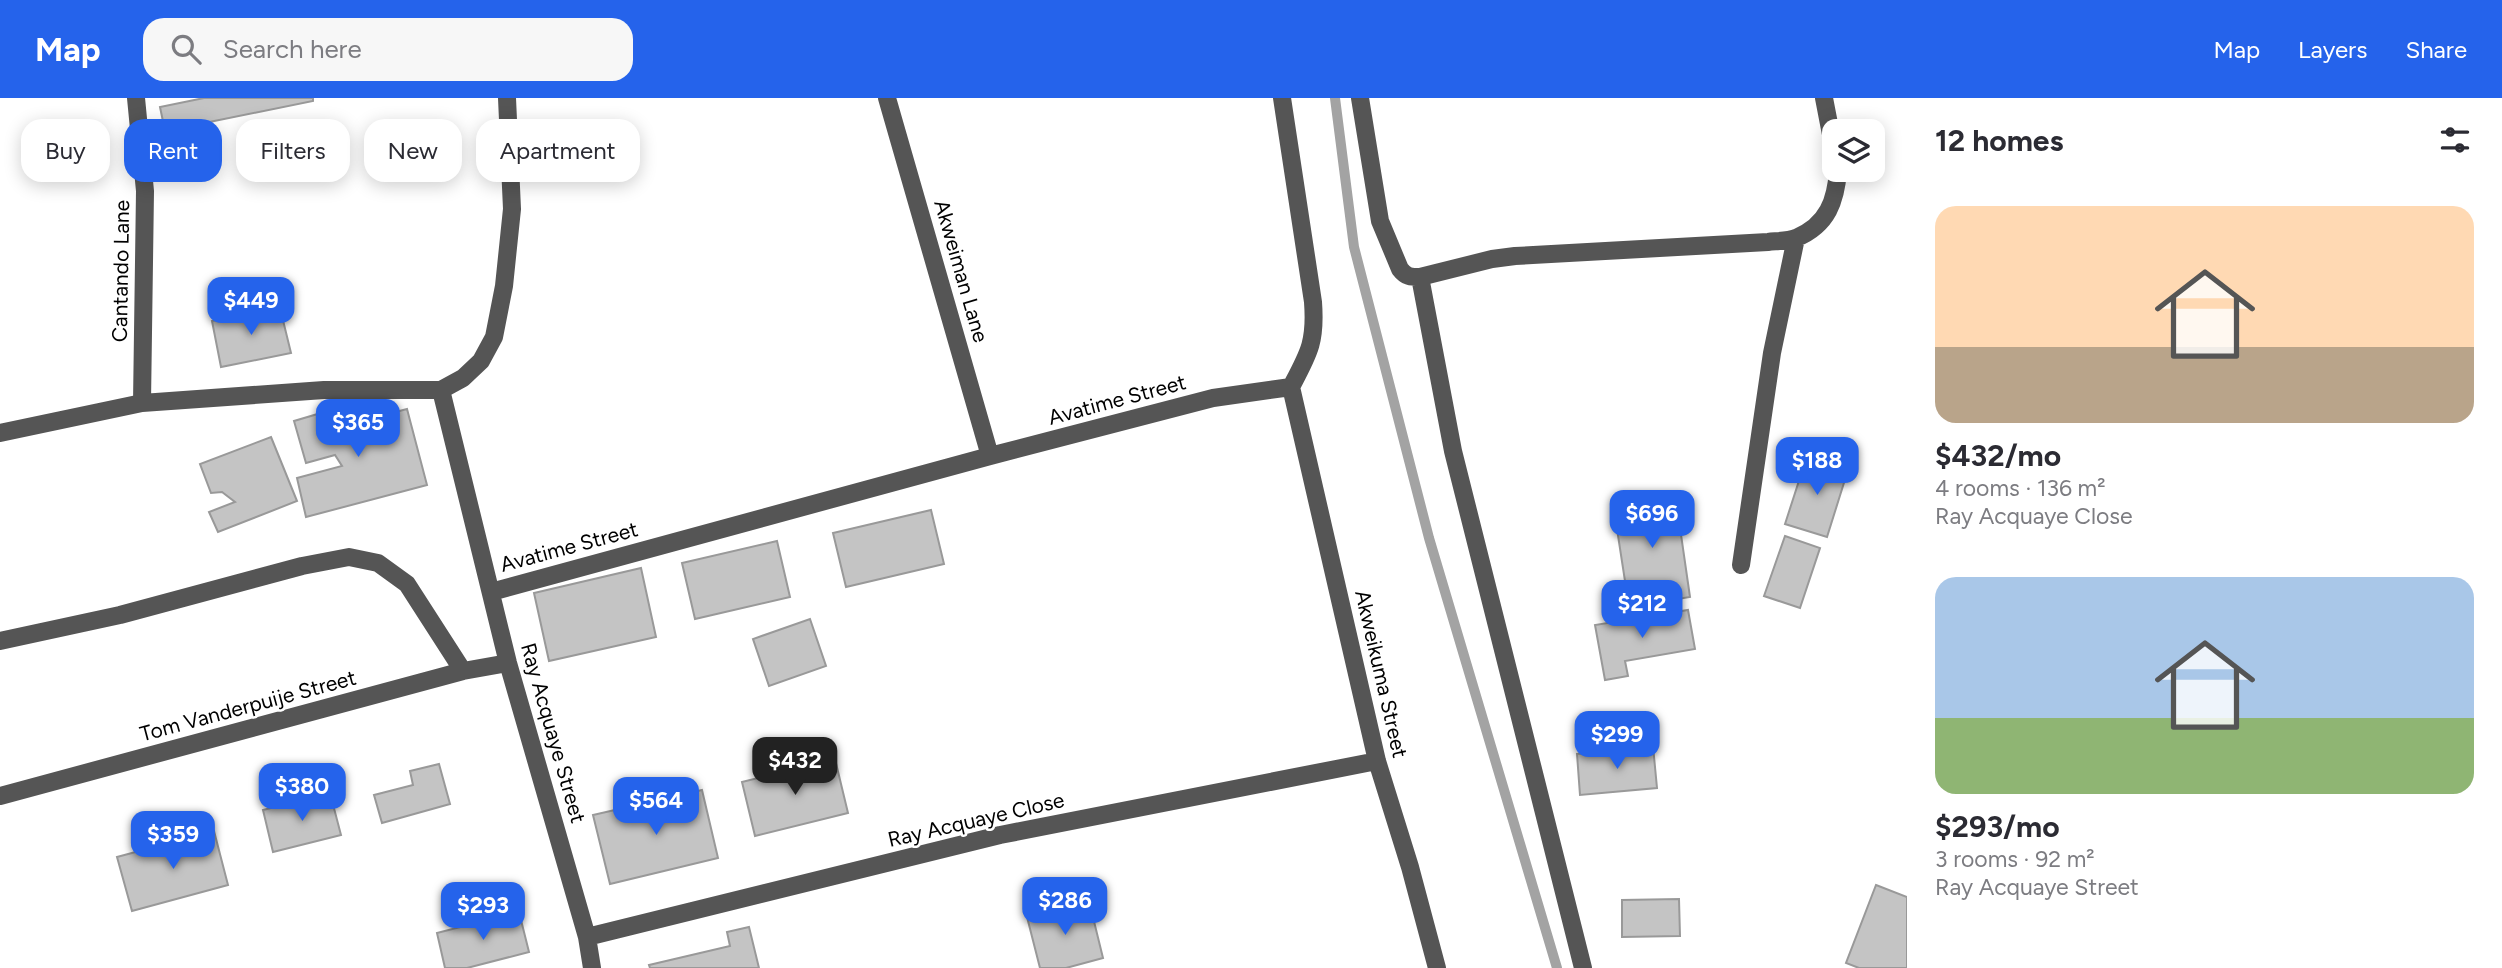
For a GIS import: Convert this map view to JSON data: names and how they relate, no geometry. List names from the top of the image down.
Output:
{
  "streets": {
    "street": [
      "Cantando Lane",
      "Akweiman Lane",
      "Avatime Street",
      "Akweikuma Street",
      "Tom Vanderpuije Street",
      "Ray Acquaye Street",
      "Ray Acquaye Close"
    ]
  },
  "crossings": [
    ["Akweiman Lane", "Avatime Street"],
    ["Avatime Street", "Akweikuma Street"],
    ["Avatime Street", "Ray Acquaye Street"],
    ["Akweikuma Street", "Ray Acquaye Close"],
    ["Tom Vanderpuije Street", "Ray Acquaye Street"],
    ["Ray Acquaye Street", "Ray Acquaye Close"]
  ],
  "page": {
    "header": "Map",
    "search": "Search here",
    "nav": ["Map", "Layers", "Share"],
    "heading": "12 homes",
    "chip": [
      "Buy",
      "Rent",
      "Filters",
      "New",
      "Apartment"
    ],
    "list": [
      {
        "name": "$432/mo",
        "note": "4 rooms · 136 m² · Ray Acquaye Close"
      },
      {
        "name": "$293/mo",
        "note": "3 rooms · 92 m² · Ray Acquaye Street"
      }
    ],
    "price": [
      "$449",
      "$365",
      "$188",
      "$696",
      "$212",
      "$299",
      "$432",
      "$380",
      "$564",
      "$359",
      "$286",
      "$293"
    ]
  }
}
